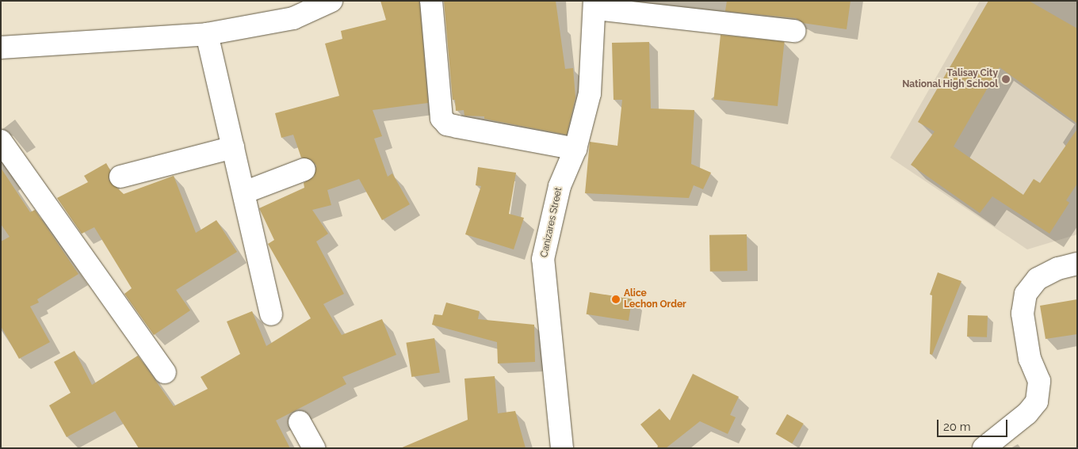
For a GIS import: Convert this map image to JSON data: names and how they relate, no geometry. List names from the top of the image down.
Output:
{
  "streets": {
    "street": ["Canizares Street"]
  },
  "places": ["Talisay City National High School", "Alice Lechon Order"],
  "scale_bar": "20 m"
}
